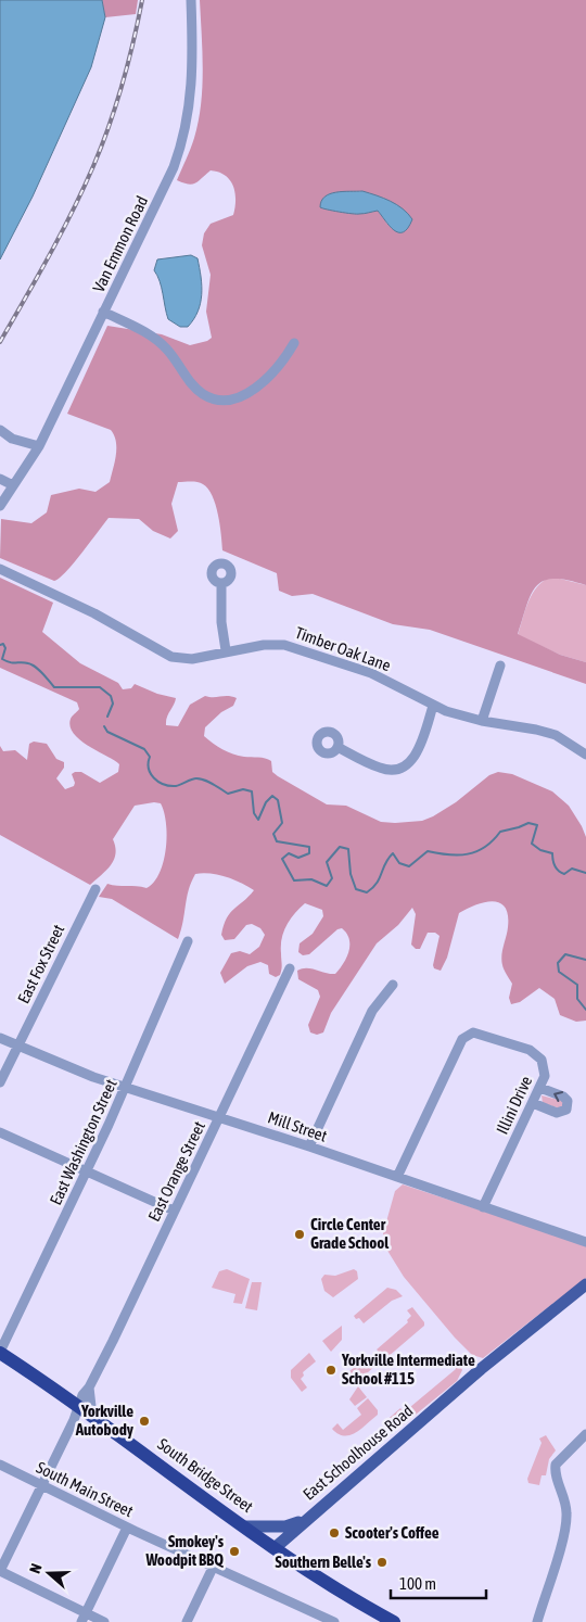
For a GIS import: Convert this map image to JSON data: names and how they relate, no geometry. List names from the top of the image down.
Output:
{
  "streets": {
    "highway": ["South Bridge Street"],
    "main road": ["East Schoolhouse Road"],
    "street": [
      "Van Emmon Road",
      "Timber Oak Lane",
      "East Fox Street",
      "Illini Drive",
      "Mill Street",
      "East Washington Street",
      "East Orange Street",
      "South Main Street"
    ]
  },
  "crossings": [
    ["East Fox Street", "Mill Street"],
    ["Illini Drive", "Mill Street"],
    ["Mill Street", "East Washington Street"],
    ["Mill Street", "East Orange Street"],
    ["East Washington Street", "South Bridge Street"],
    ["East Orange Street", "South Bridge Street"],
    ["East Orange Street", "South Main Street"],
    ["East Schoolhouse Road", "South Bridge Street"]
  ],
  "places": [
    "Circle Center Grade School",
    "Yorkville Intermediate School #115",
    "Yorkville Autobody",
    "Scooter's Coffee",
    "Smokey's Woodpit BBQ",
    "Southern Belle's"
  ],
  "scale_bar": "100 m",
  "north": "left"
}
